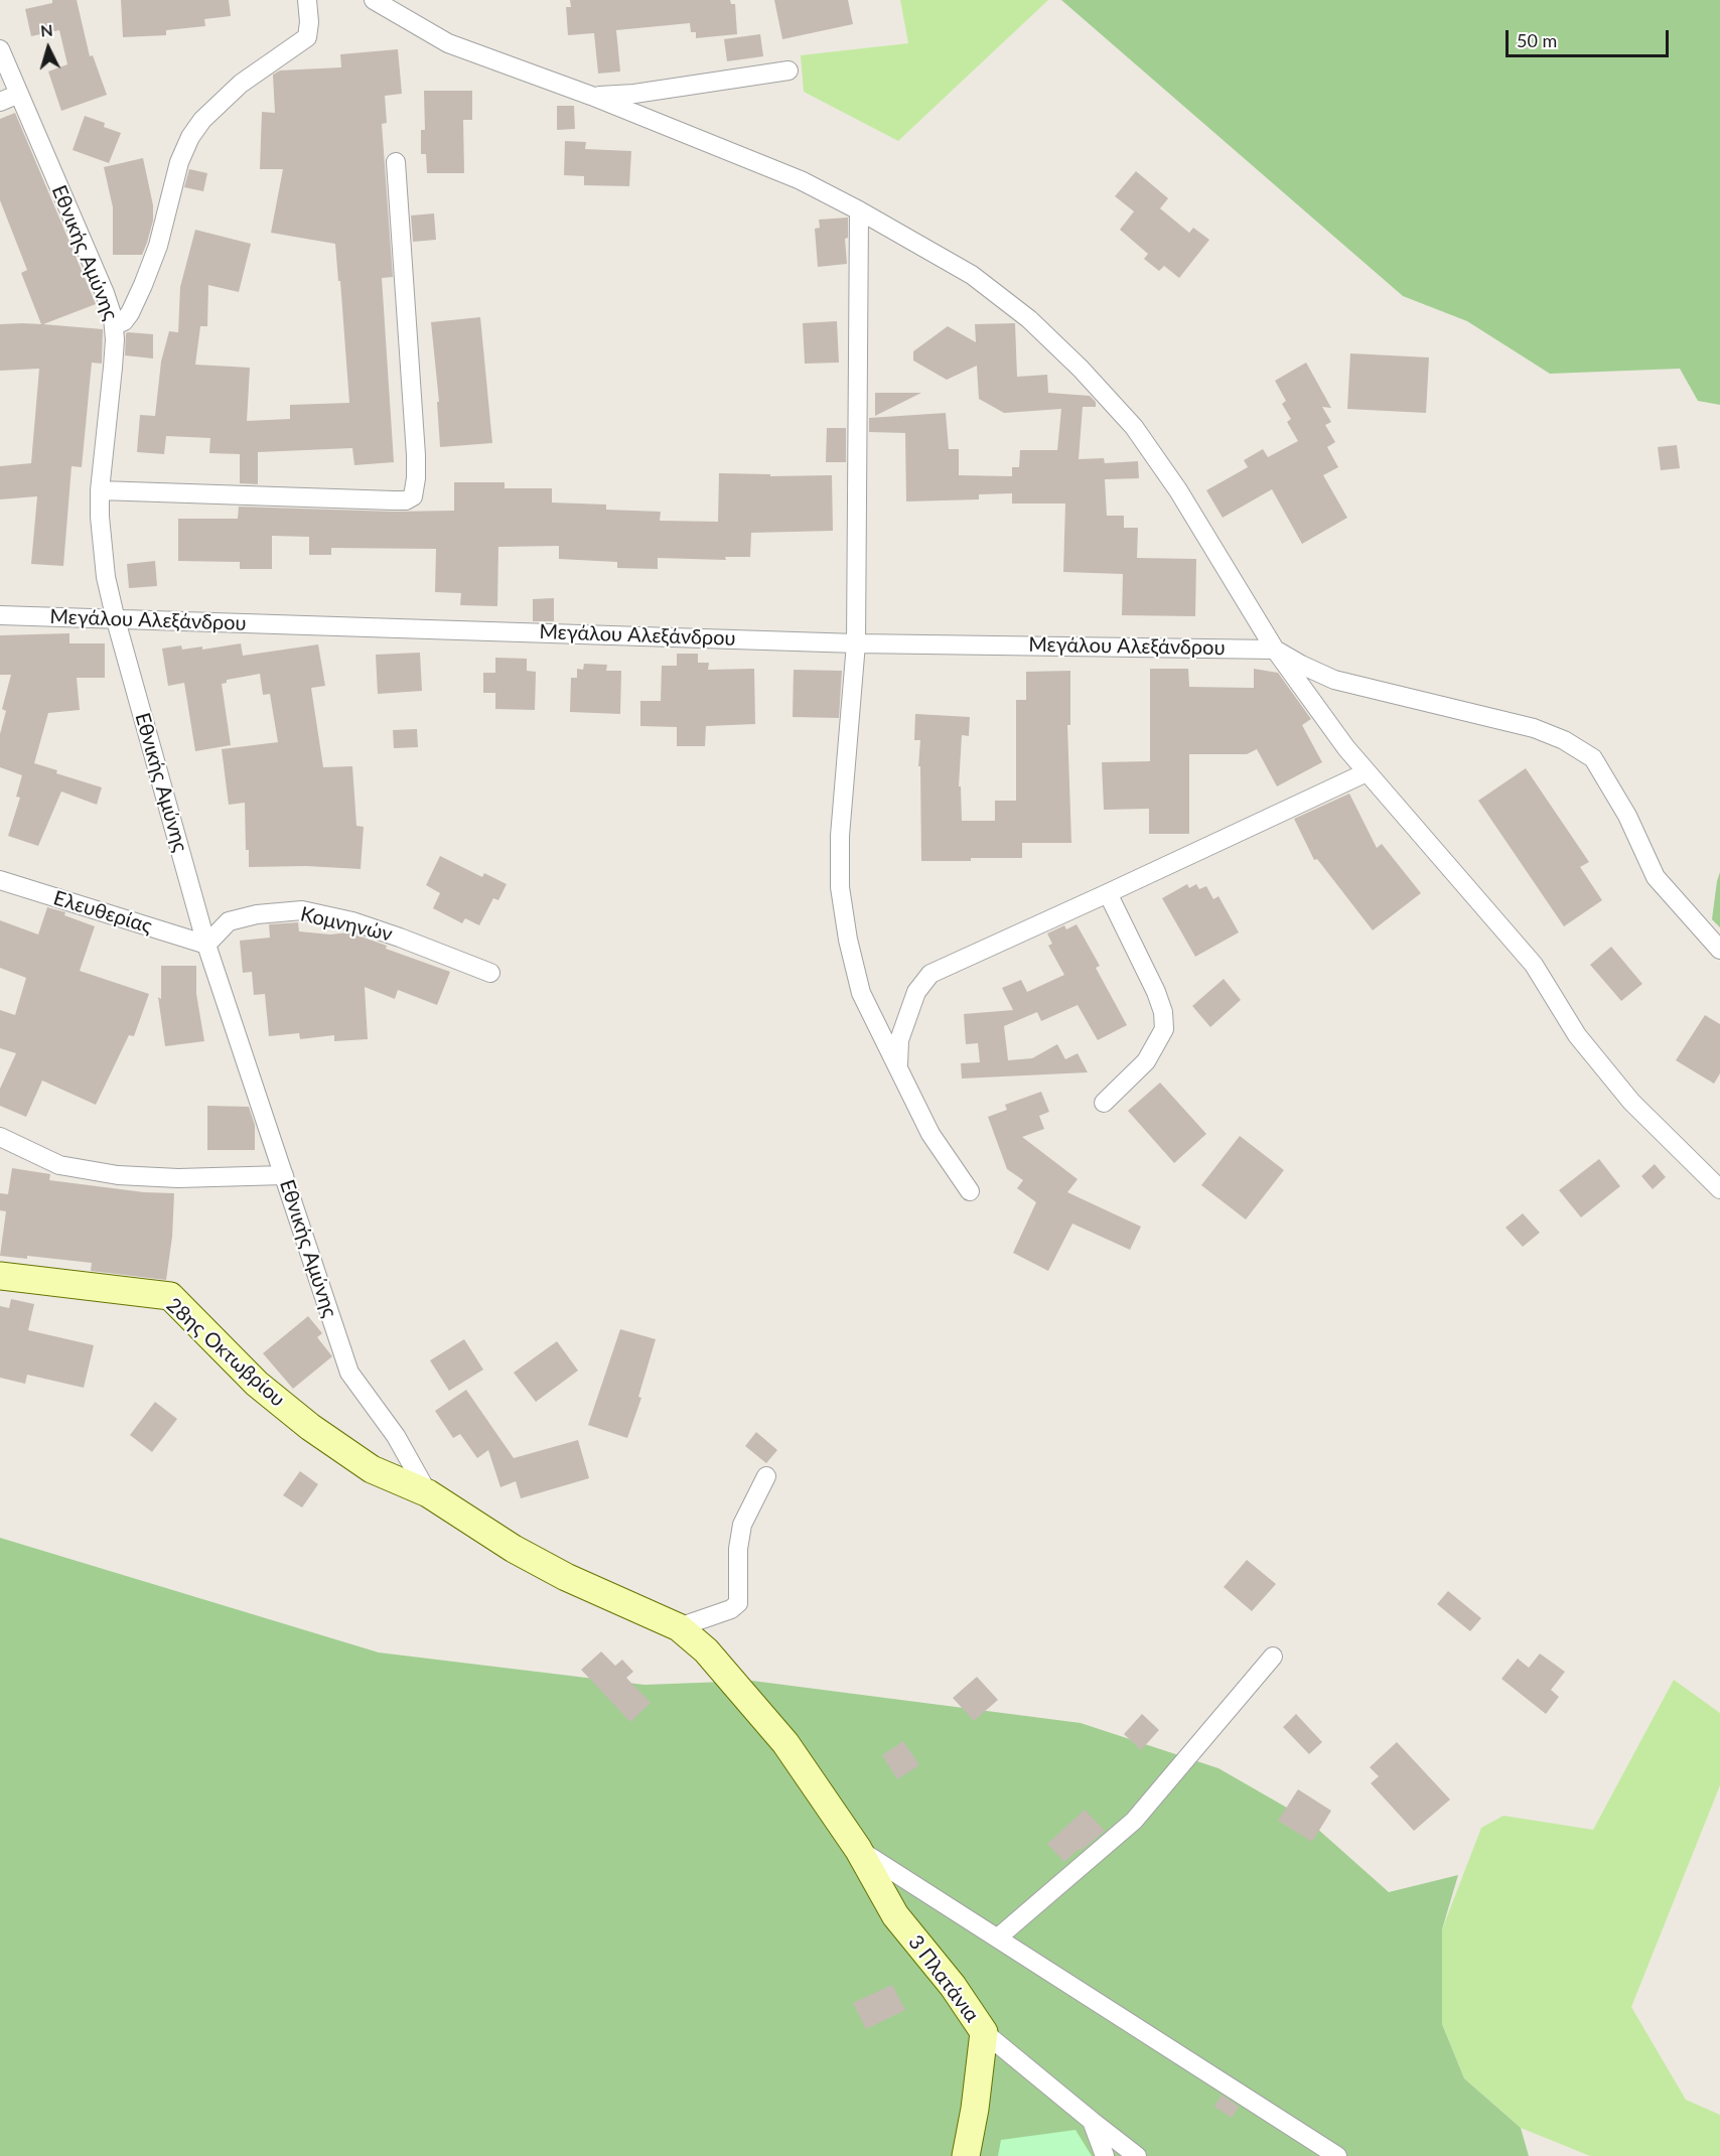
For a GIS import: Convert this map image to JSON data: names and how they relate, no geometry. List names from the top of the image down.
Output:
{
  "streets": {
    "street": [
      "Εθνικής Αμύνης",
      "Μεγάλου Αλεξάνδρου",
      "Ελευθερίας",
      "Κομνηνών",
      "28ης Οκτωβρίου",
      "3 Πλατάνια"
    ]
  },
  "crossings": [
    ["Εθνικής Αμύνης", "Μεγάλου Αλεξάνδρου"],
    ["Εθνικής Αμύνης", "Ελευθερίας"],
    ["Εθνικής Αμύνης", "Κομνηνών"],
    ["Εθνικής Αμύνης", "28ης Οκτωβρίου"],
    ["Ελευθερίας", "Κομνηνών"],
    ["28ης Οκτωβρίου", "3 Πλατάνια"]
  ],
  "scale_bar": "50 m",
  "north": "top"
}
